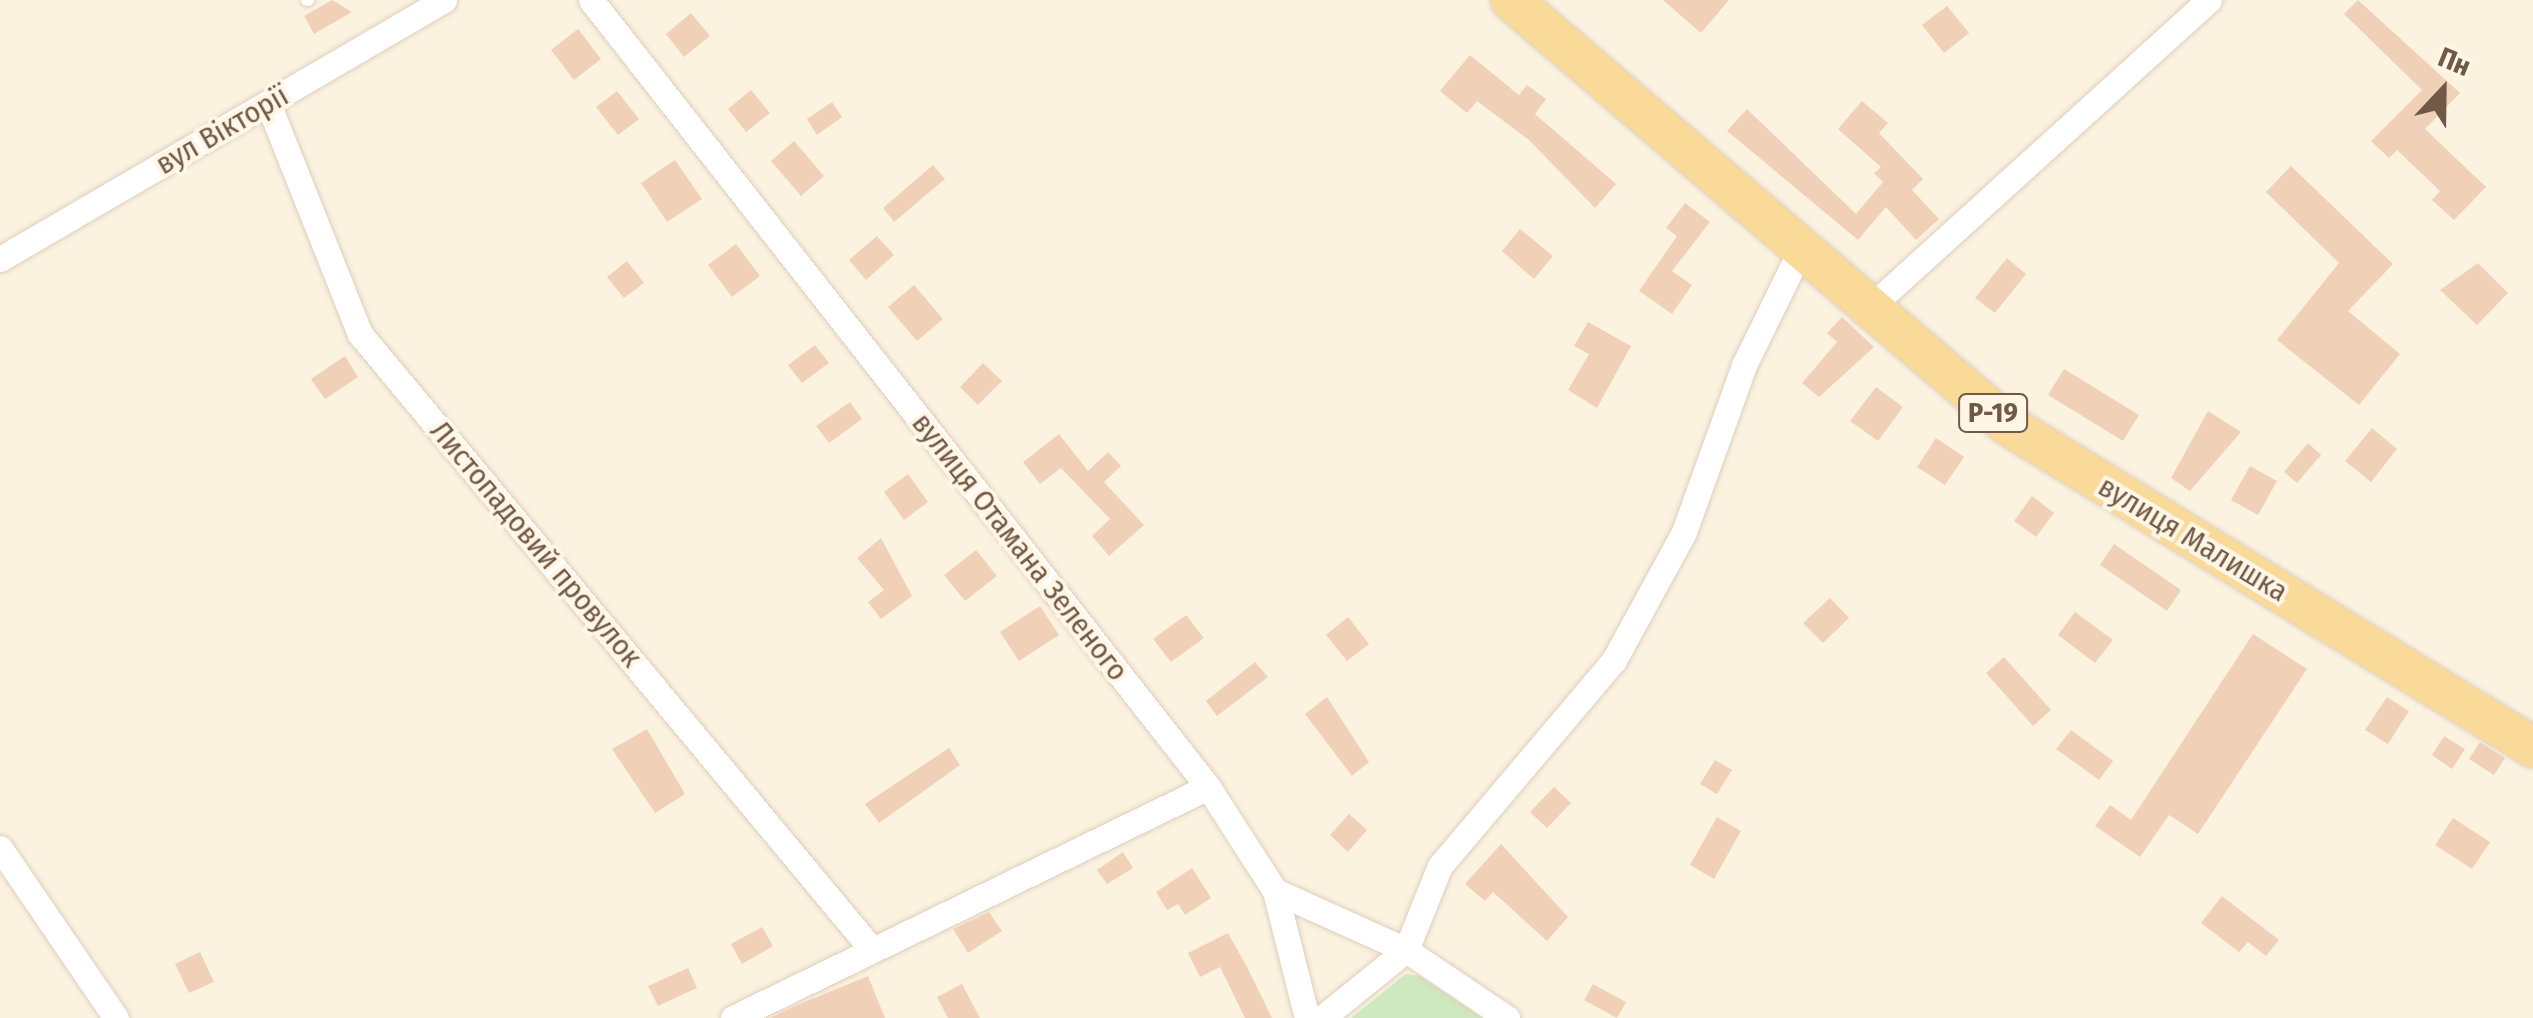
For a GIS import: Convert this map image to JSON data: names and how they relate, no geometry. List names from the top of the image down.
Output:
{
  "streets": {
    "main road": ["Р-19", "вулиця Малишка"],
    "street": ["вул Вікторії", "Листопадовий провулок", "вулиця Отамана Зеленого"]
  },
  "crossings": [
    ["вул Вікторії", "Листопадовий провулок"]
  ],
  "north": "top"
}
